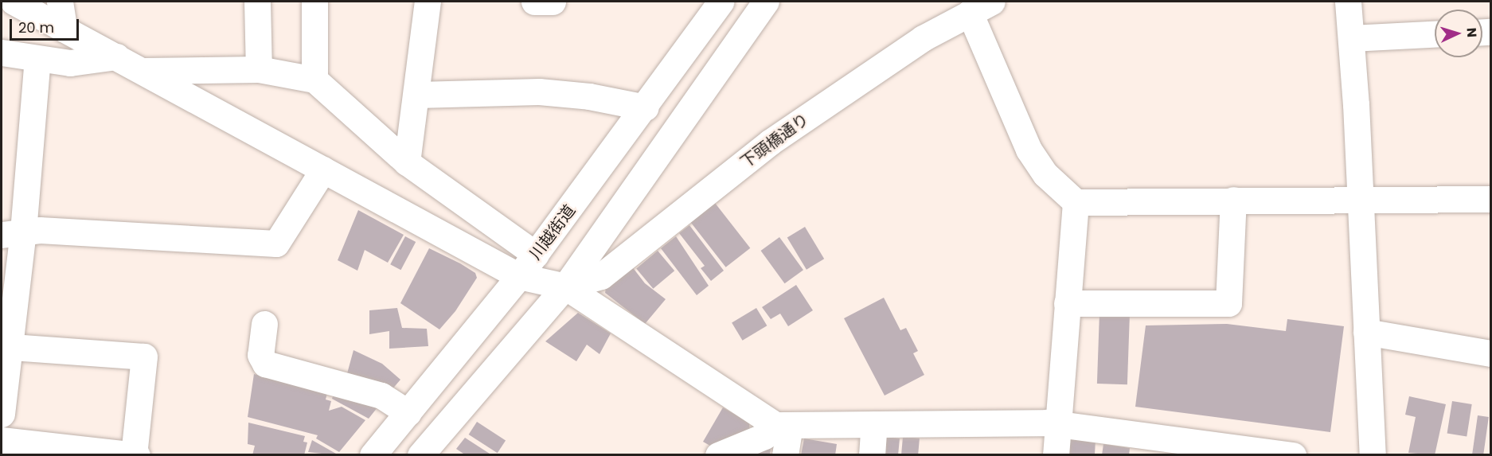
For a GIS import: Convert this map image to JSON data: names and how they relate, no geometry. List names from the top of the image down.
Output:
{
  "streets": {
    "main road": ["下頭橋通り", "川越街道"]
  },
  "scale_bar": "20 m",
  "north": "right"
}
